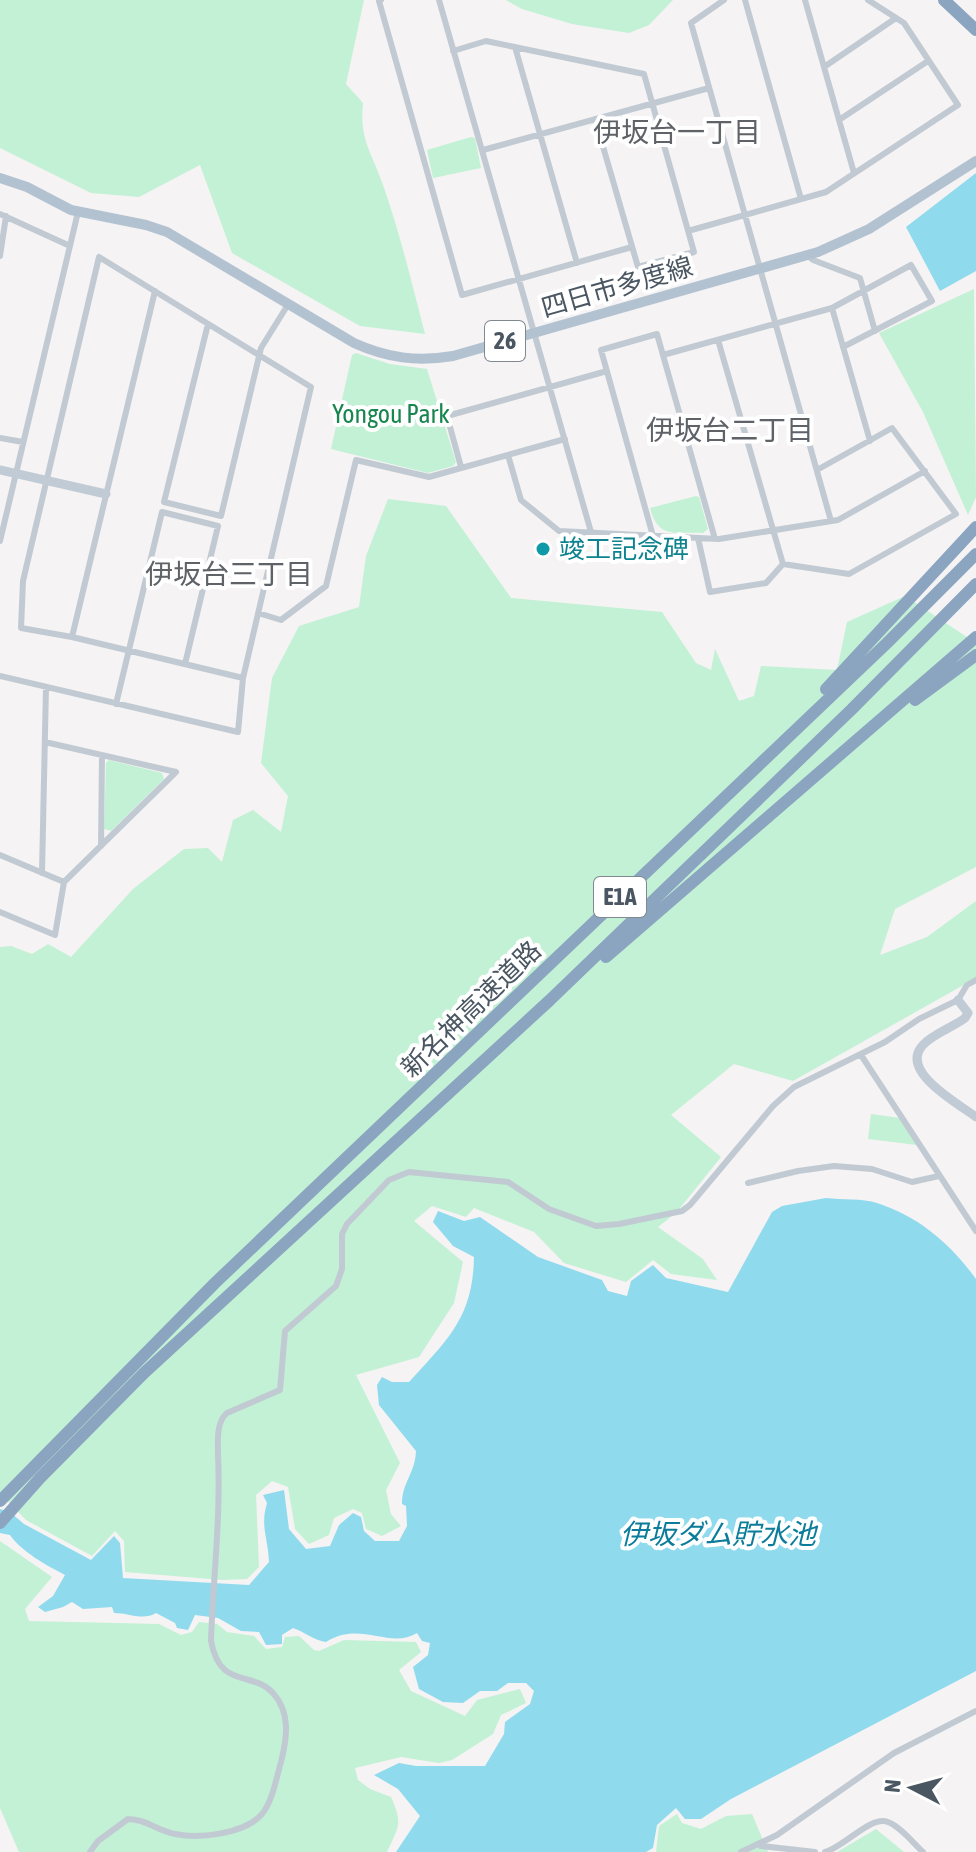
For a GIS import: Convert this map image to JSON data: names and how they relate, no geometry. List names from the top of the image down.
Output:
{
  "streets": {
    "highway": ["E1A", "新名神高速道路"],
    "main road": ["四日市多度線", "26"]
  },
  "districts": ["伊坂台一丁目", "伊坂台二丁目", "伊坂台三丁目"],
  "water": ["伊坂ダム貯水池"],
  "parks": ["Yongou Park"],
  "places": ["竣工記念碑"],
  "north": "left"
}
